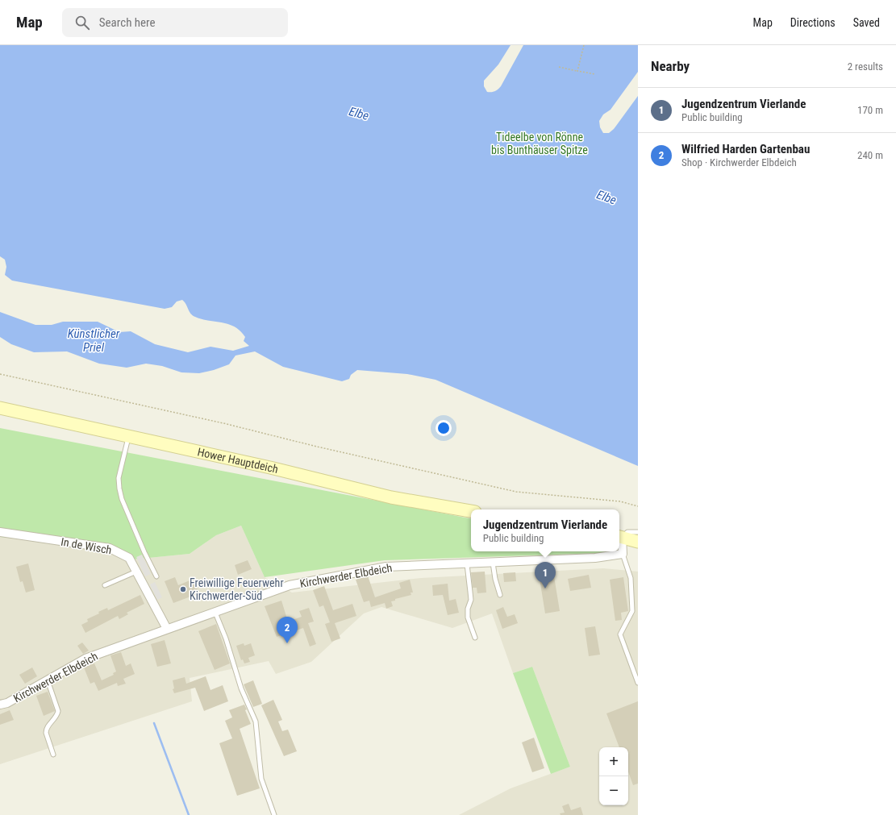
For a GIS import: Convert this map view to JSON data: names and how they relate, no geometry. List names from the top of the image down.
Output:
{
  "streets": {
    "street": ["Hower Hauptdeich", "In de Wisch", "Kirchwerder Elbdeich"]
  },
  "crossings": [
    ["In de Wisch", "Kirchwerder Elbdeich"]
  ],
  "water": ["Elbe", "Künstlicher Priel"],
  "parks": ["Tideelbe von Rönne bis Bunthäuser Spitze"],
  "places": ["Freiwillige Feuerwehr Kirchwerder-Süd"],
  "page": {
    "header": "Map",
    "search": "Search here",
    "nav": ["Map", "Directions", "Saved"],
    "heading": ["Nearby", "2 results"],
    "list": [
      {
        "mark": "1",
        "name": "Jugendzentrum Vierlande",
        "note": "Public building",
        "value": "170 m"
      },
      {
        "mark": "2",
        "name": "Wilfried Harden Gartenbau",
        "note": "Shop · Kirchwerder Elbdeich",
        "value": "240 m"
      }
    ],
    "popup": ["Jugendzentrum Vierlande", "Public building"],
    "pins": ["1", "2"],
    "map_buttons": ["+", "−"]
  }
}
